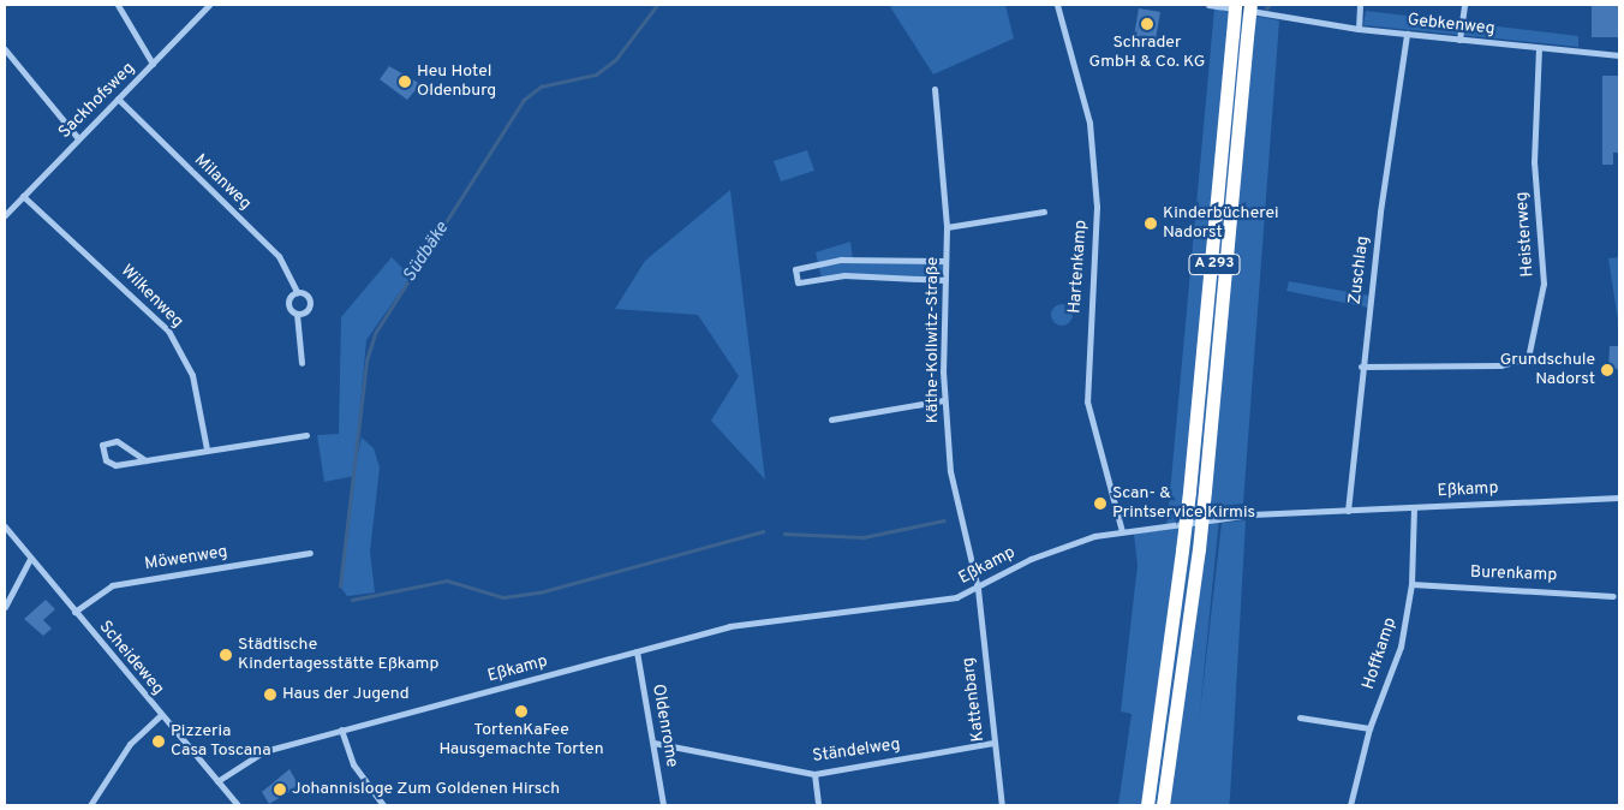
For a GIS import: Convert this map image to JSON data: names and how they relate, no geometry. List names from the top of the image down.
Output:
{
  "streets": {
    "highway": ["A 293"],
    "street": [
      "Gebkenweg",
      "Sackhofsweg",
      "Milanweg",
      "Heisterweg",
      "Hartenkamp",
      "Zuschlag",
      "Wilkenweg",
      "Käthe-Kollwitz-Straße",
      "Eßkamp",
      "Möwenweg",
      "Burenkamp",
      "Hoffkamp",
      "Scheideweg",
      "Kattenbarg",
      "Oldenrome",
      "Ständelweg"
    ]
  },
  "crossings": [
    ["Gebkenweg", "Heisterweg"],
    ["Gebkenweg", "Zuschlag"],
    ["Sackhofsweg", "Milanweg"],
    ["Sackhofsweg", "Wilkenweg"],
    ["Heisterweg", "Zuschlag"],
    ["Hartenkamp", "Eßkamp"],
    ["Zuschlag", "Eßkamp"],
    ["Käthe-Kollwitz-Straße", "Eßkamp"],
    ["Käthe-Kollwitz-Straße", "Kattenbarg"],
    ["Eßkamp", "Hoffkamp"],
    ["Eßkamp", "Scheideweg"],
    ["Eßkamp", "Kattenbarg"],
    ["Eßkamp", "Oldenrome"],
    ["Möwenweg", "Scheideweg"],
    ["Burenkamp", "Hoffkamp"],
    ["Kattenbarg", "Ständelweg"],
    ["Oldenrome", "Ständelweg"]
  ],
  "water": ["Südbäke"],
  "places": [
    "Schrader GmbH & Co. KG",
    "Heu Hotel Oldenburg",
    "Kinderbücherei Nadorst",
    "Grundschule Nadorst",
    "Scan- & Printservice Kirmis",
    "Städtische Kindertagesstätte Eßkamp",
    "Haus der Jugend",
    "TortenKaFee Hausgemachte Torten",
    "Pizzeria Casa Toscana",
    "Johannisloge Zum Goldenen Hirsch"
  ]
}
